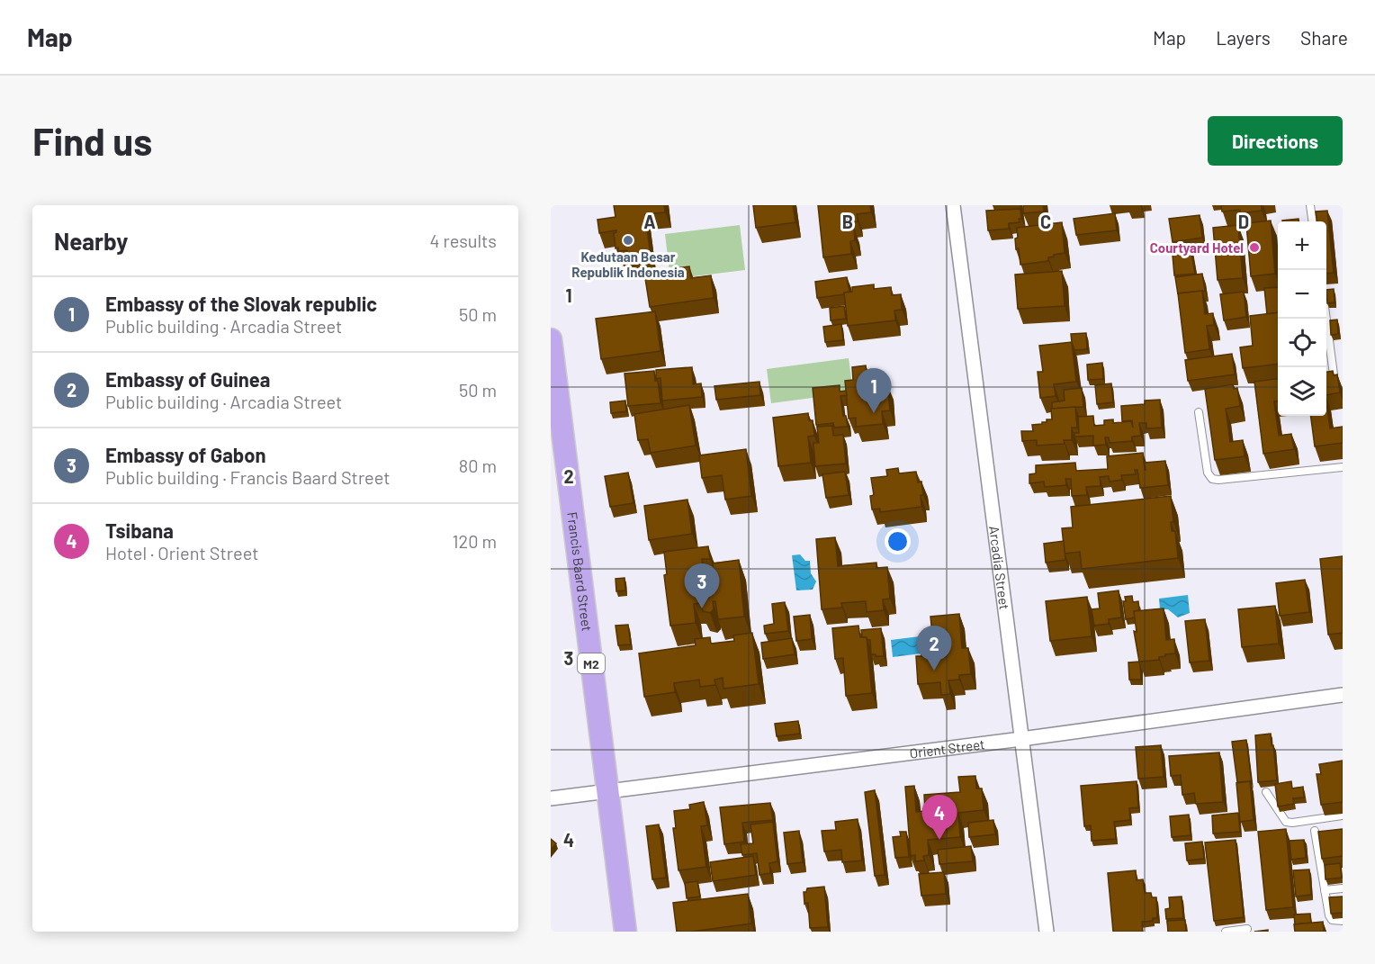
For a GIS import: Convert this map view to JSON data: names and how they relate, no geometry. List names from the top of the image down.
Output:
{
  "streets": {
    "main road": ["Francis Baard Street", "M2"],
    "street": ["Arcadia Street", "Orient Street"]
  },
  "crossings": [
    ["Arcadia Street", "Orient Street"],
    ["Francis Baard Street", "Orient Street"]
  ],
  "places": ["Kedutaan Besar Republik Indonesia", "Courtyard Hotel"],
  "page": {
    "header": "Map",
    "nav": ["Map", "Layers", "Share"],
    "buttons": "Directions",
    "title": "Find us",
    "heading": ["Nearby", "4 results"],
    "map_buttons": ["+", "−"],
    "list": [
      {
        "mark": "1",
        "name": "Embassy of the Slovak republic",
        "note": "Public building · Arcadia Street",
        "value": "50 m"
      },
      {
        "mark": "2",
        "name": "Embassy of Guinea",
        "note": "Public building · Arcadia Street",
        "value": "50 m"
      },
      {
        "mark": "3",
        "name": "Embassy of Gabon",
        "note": "Public building · Francis Baard Street",
        "value": "80 m"
      },
      {
        "mark": "4",
        "name": "Tsibana",
        "note": "Hotel · Orient Street",
        "value": "120 m"
      }
    ],
    "pins": [
      "1",
      "3",
      "2",
      "4"
    ]
  },
  "grid": {
    "columns": [
      "A",
      "B",
      "C",
      "D"
    ],
    "rows": [
      "1",
      "2",
      "3",
      "4"
    ]
  }
}
